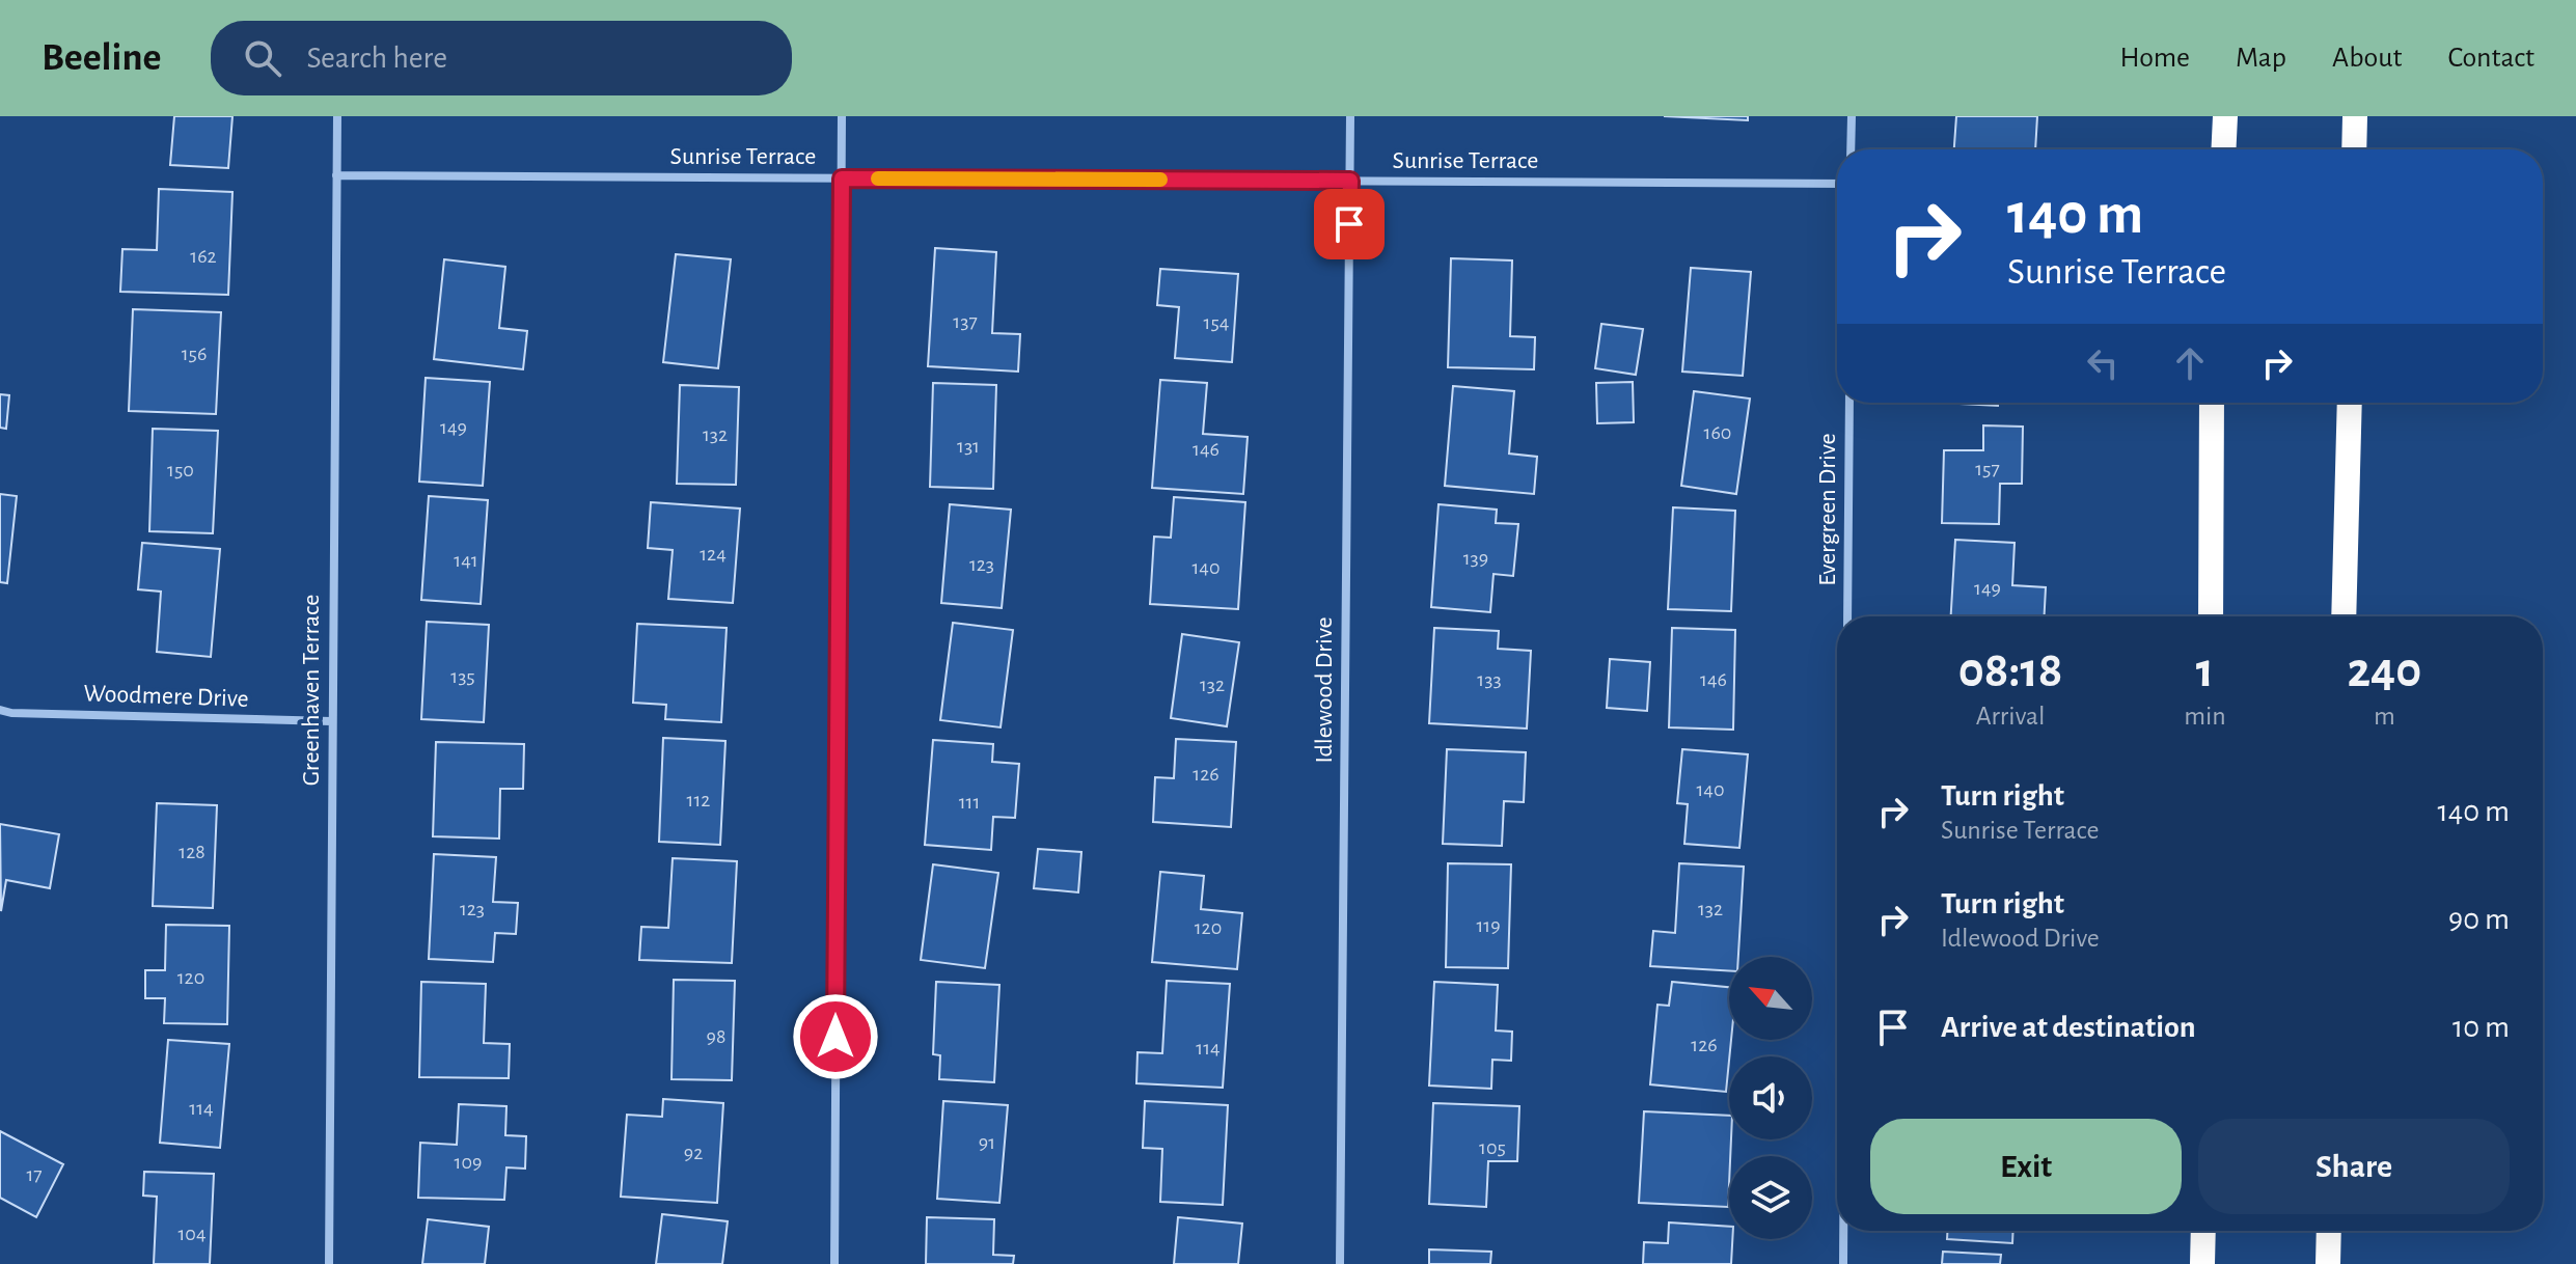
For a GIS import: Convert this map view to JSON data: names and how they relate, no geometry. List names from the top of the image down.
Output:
{
  "streets": {
    "street": [
      "Sunrise Terrace",
      "Evergreen Drive",
      "Greenhaven Terrace",
      "Idlewood Drive",
      "Woodmere Drive"
    ]
  },
  "crossings": [
    ["Sunrise Terrace", "Greenhaven Terrace"],
    ["Sunrise Terrace", "Idlewood Drive"],
    ["Greenhaven Terrace", "Woodmere Drive"]
  ],
  "house_numbers": [
    "162",
    "137",
    "154",
    "156",
    "149",
    "160",
    "132",
    "131",
    "146",
    "157",
    "150",
    "124",
    "139",
    "141",
    "123",
    "140",
    "149",
    "135",
    "133",
    "146",
    "132",
    "126",
    "140",
    "112",
    "111",
    "128",
    "123",
    "132",
    "119",
    "120",
    "120",
    "98",
    "126",
    "114",
    "114",
    "91",
    "105",
    "92",
    "109",
    "17",
    "104"
  ],
  "north": "top left",
  "page": {
    "header": "Beeline",
    "search": "Search here",
    "nav": [
      "Home",
      "Map",
      "About",
      "Contact"
    ],
    "turn": ["140 m", "Sunrise Terrace"],
    "eta": [
      "08:18",
      "Arrival",
      "1",
      "min",
      "240",
      "m"
    ],
    "list": [
      {
        "name": "Turn right",
        "note": "Sunrise Terrace",
        "value": "140 m"
      },
      {
        "name": "Turn right",
        "note": "Idlewood Drive",
        "value": "90 m"
      },
      {
        "name": "Arrive at destination",
        "value": "10 m"
      }
    ],
    "buttons": ["Exit", "Share"]
  }
}
